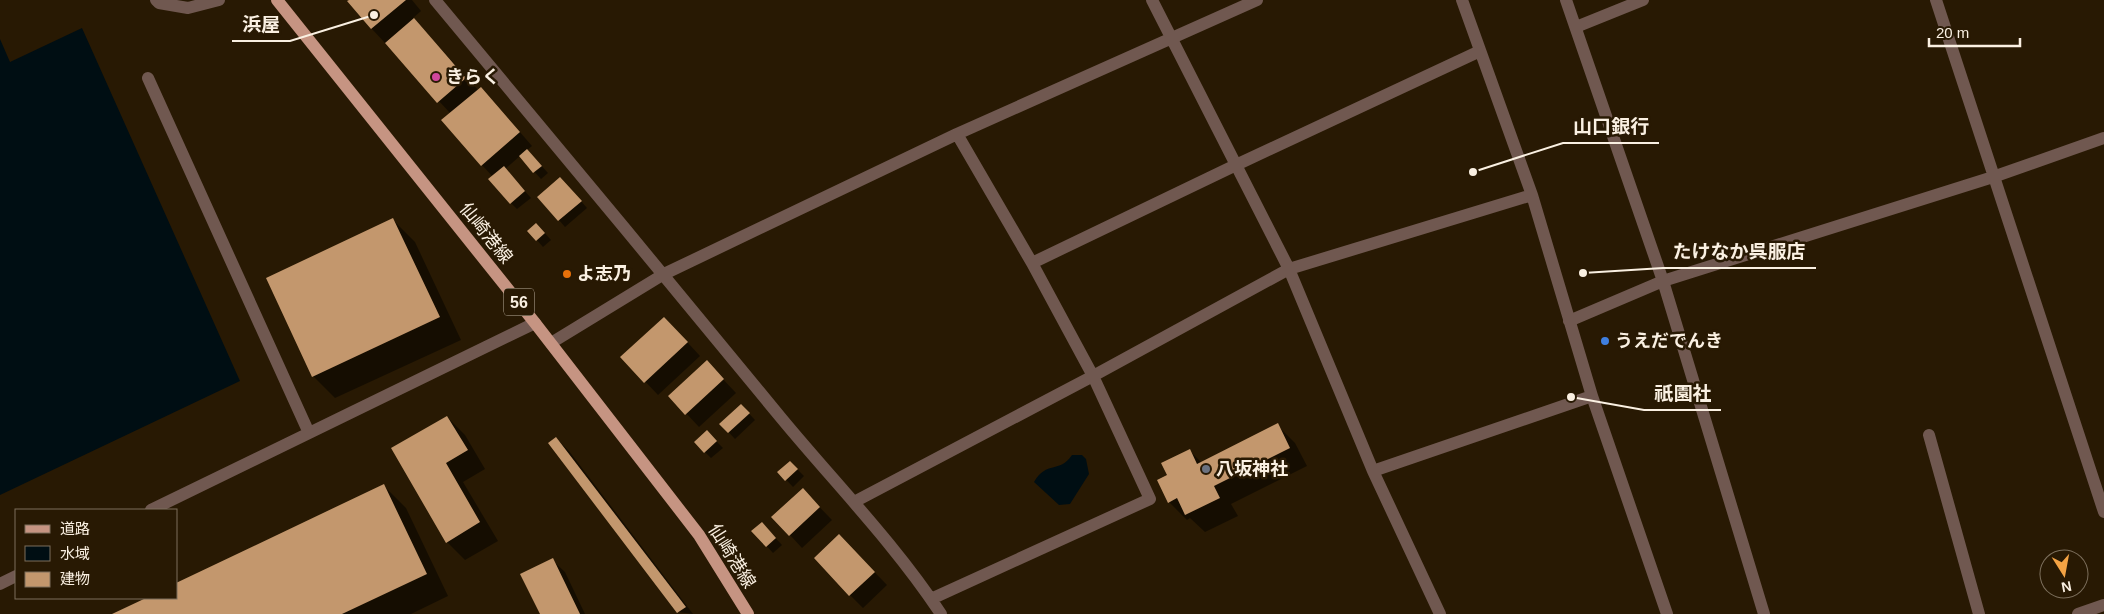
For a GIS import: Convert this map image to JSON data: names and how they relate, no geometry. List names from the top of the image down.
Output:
{
  "streets": {
    "main road": ["仙崎港線", "56"]
  },
  "places": [
    "浜屋",
    "きらく",
    "山口銀行",
    "たけなか呉服店",
    "よ志乃",
    "うえだでんき",
    "祇園社",
    "八坂神社"
  ],
  "legend": ["道路", "水域", "建物"],
  "scale_bar": "20 m",
  "north": "bottom"
}
